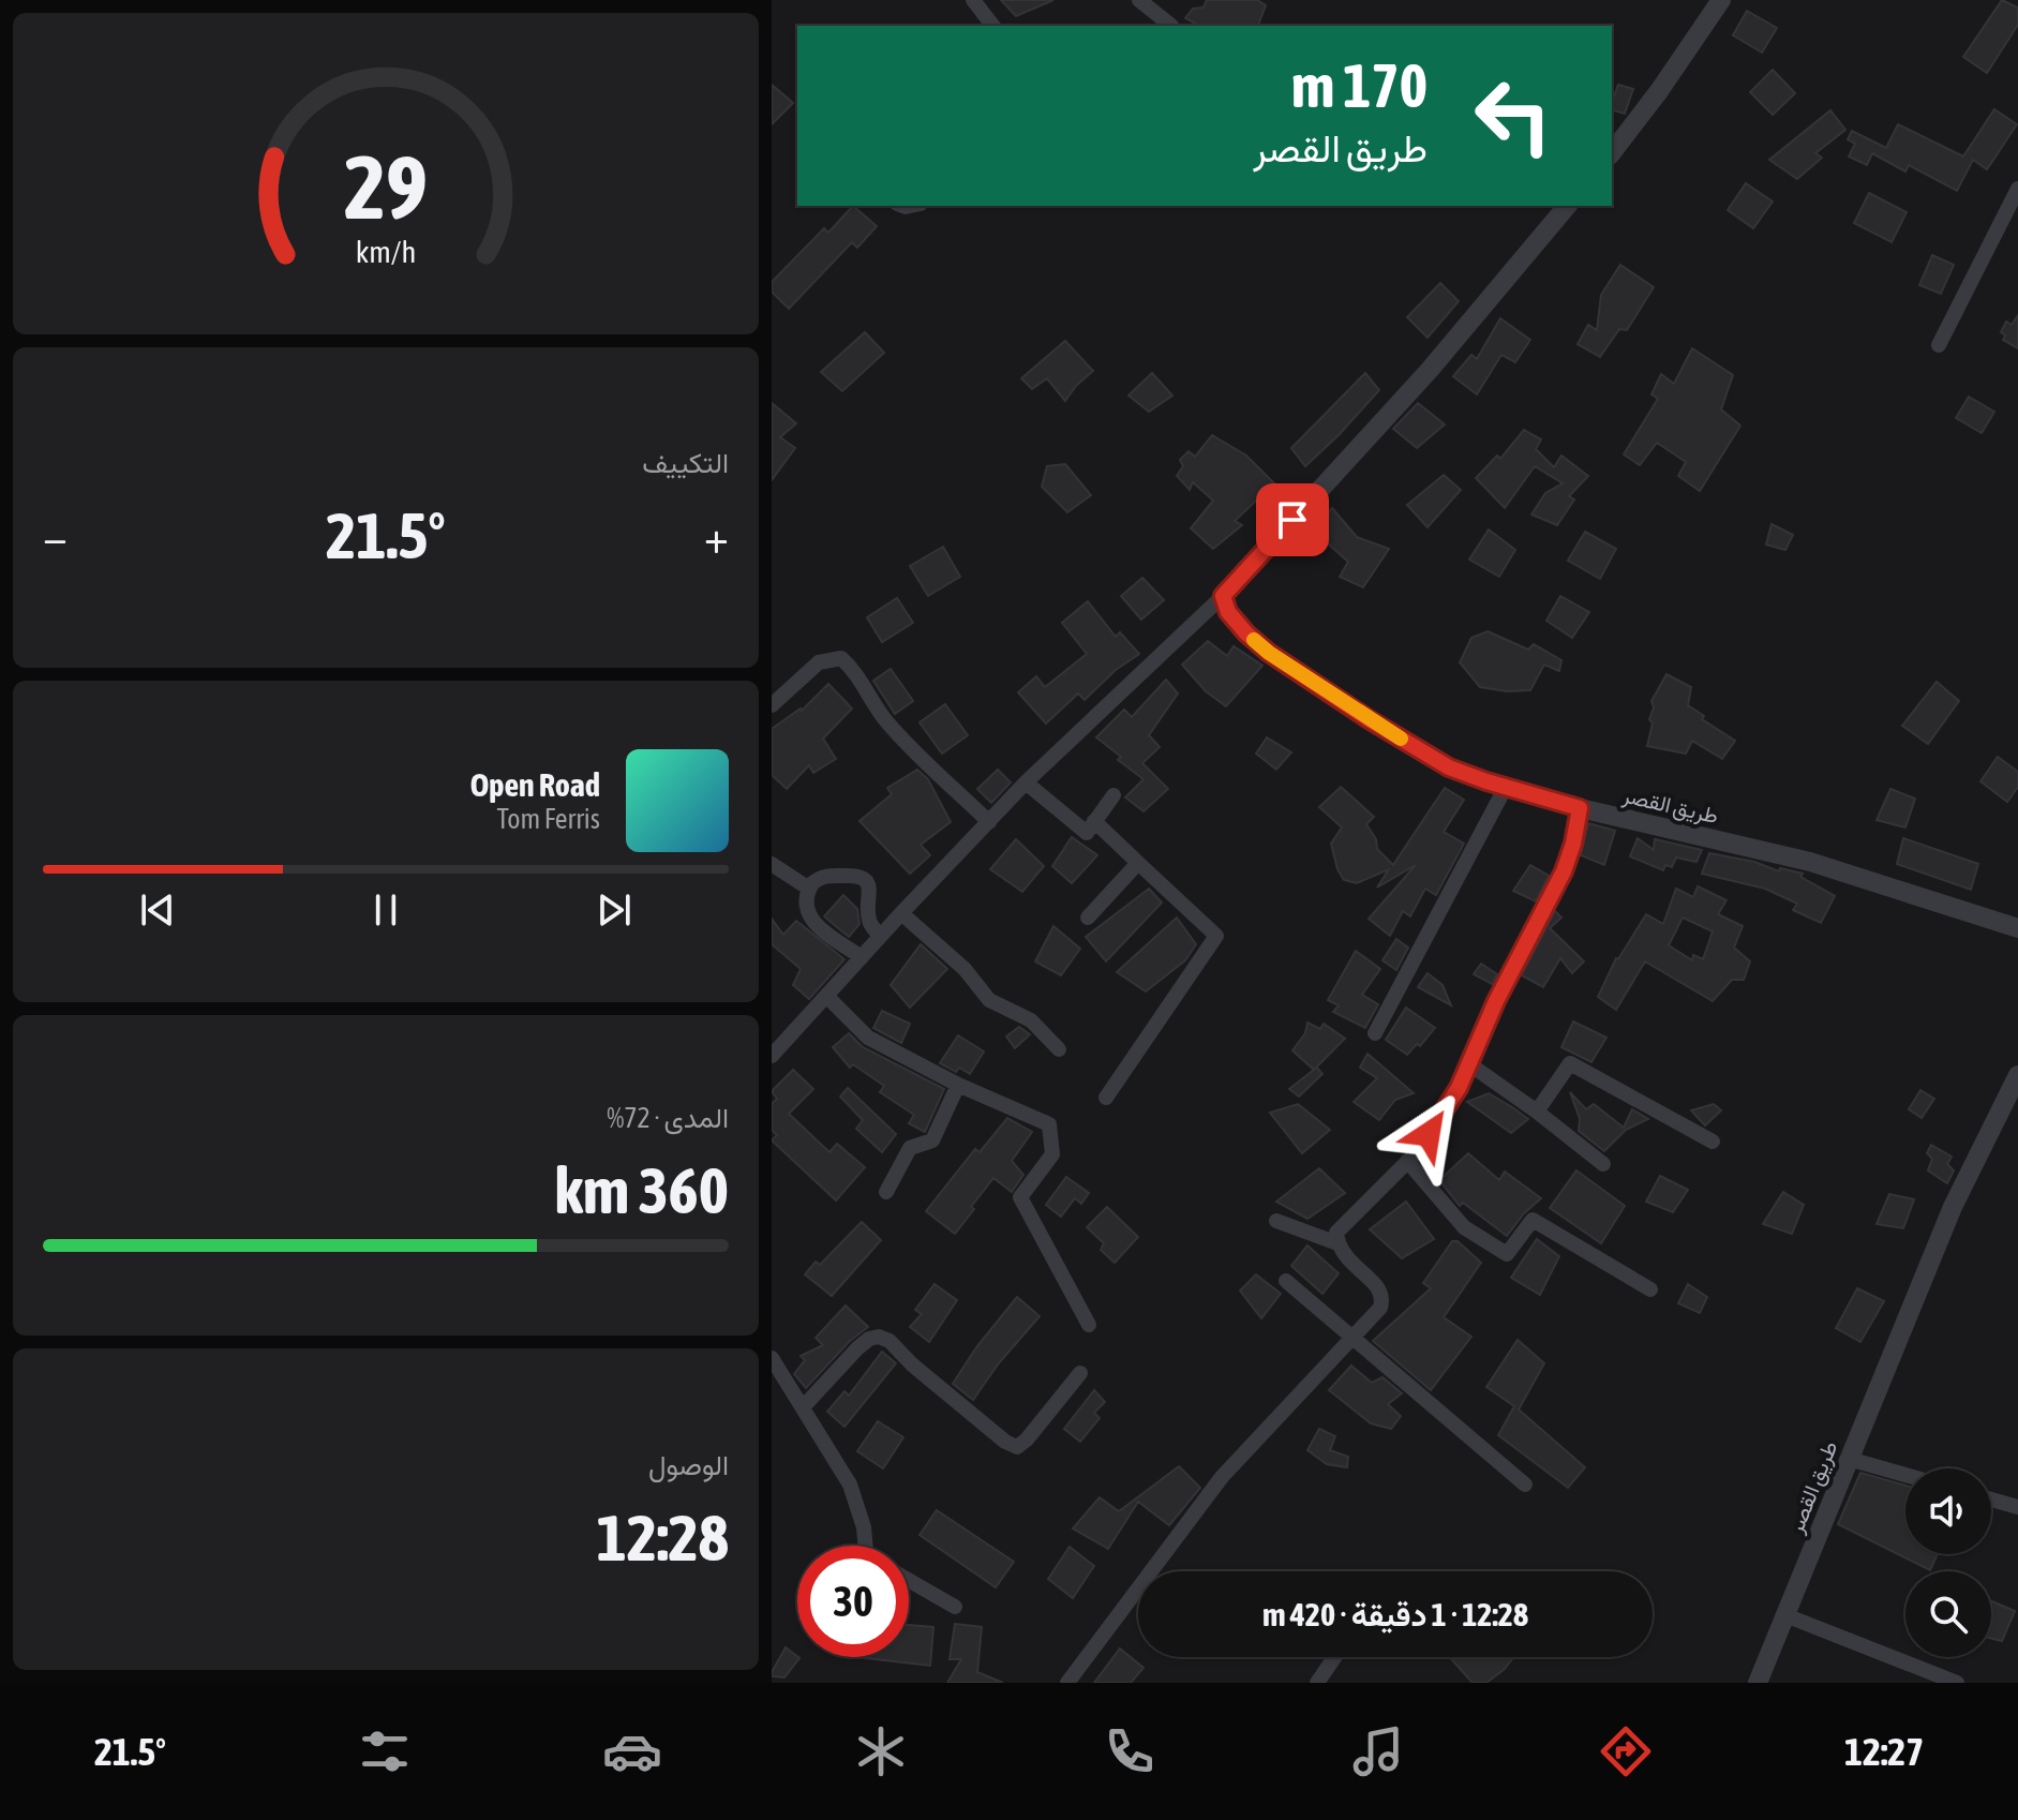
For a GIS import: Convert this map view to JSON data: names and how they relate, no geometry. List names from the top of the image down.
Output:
{
  "streets": {
    "street": ["طريق القصر"]
  },
  "page": {
    "turn": ["170 m", "طريق القصر"],
    "tile": [
      "التكييف",
      ["المدى · 72%", "360 km"],
      ["الوصول", "12:28"]
    ],
    "heat": ["−", "21.5°", "+"],
    "song": ["Open Road", "Tom Ferris"],
    "limit": "30",
    "trip": "12:28 · 1 دقيقة · 420 m",
    "tabs": ["12:27", "21.5°"],
    "gauge": ["29", "km/h"]
  }
}
